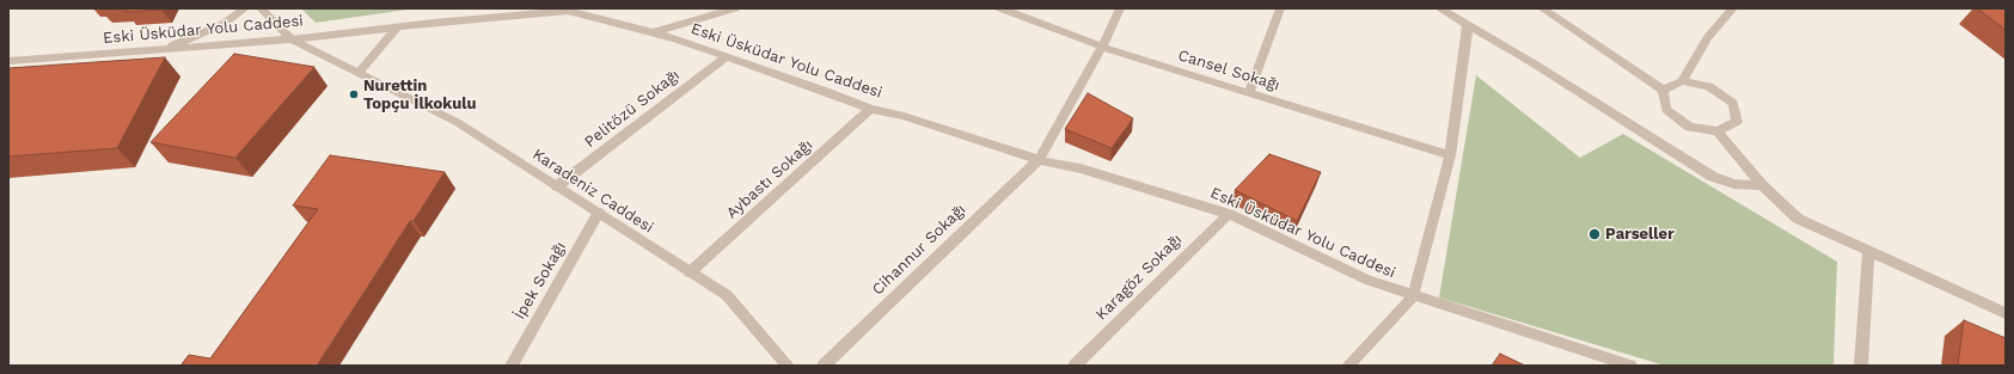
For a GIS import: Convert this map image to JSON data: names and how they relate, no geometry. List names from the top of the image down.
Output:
{
  "streets": {
    "street": [
      "Eski Üsküdar Yolu Caddesi",
      "Cansel Sokağı",
      "Pelitözü Sokağı",
      "Aybastı Sokağı",
      "Karadeniz Caddesi",
      "Cihannur Sokağı",
      "Karagöz Sokağı",
      "İpek Sokağı"
    ]
  },
  "crossings": [
    ["Eski Üsküdar Yolu Caddesi", "Pelitözü Sokağı"],
    ["Eski Üsküdar Yolu Caddesi", "Aybastı Sokağı"],
    ["Eski Üsküdar Yolu Caddesi", "Karadeniz Caddesi"],
    ["Eski Üsküdar Yolu Caddesi", "Cihannur Sokağı"],
    ["Eski Üsküdar Yolu Caddesi", "Karagöz Sokağı"],
    ["Cansel Sokağı", "Cihannur Sokağı"],
    ["Pelitözü Sokağı", "Karadeniz Caddesi"],
    ["Aybastı Sokağı", "Karadeniz Caddesi"],
    ["Karadeniz Caddesi", "İpek Sokağı"]
  ],
  "places": ["Nurettin Topçu İlkokulu", "Parseller"]
}
